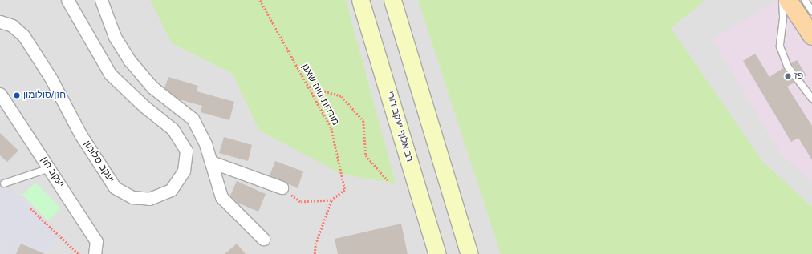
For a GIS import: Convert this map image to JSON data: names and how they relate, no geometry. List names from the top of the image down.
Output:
{
  "streets": {
    "main road": ["רב אלוף יעקב דורי"],
    "street": ["יעקב סלומון", "יעקב חזן"],
    "path": ["מורדות נווה שאנן"]
  },
  "places": ["פז", "חזן/סולומון"]
}
